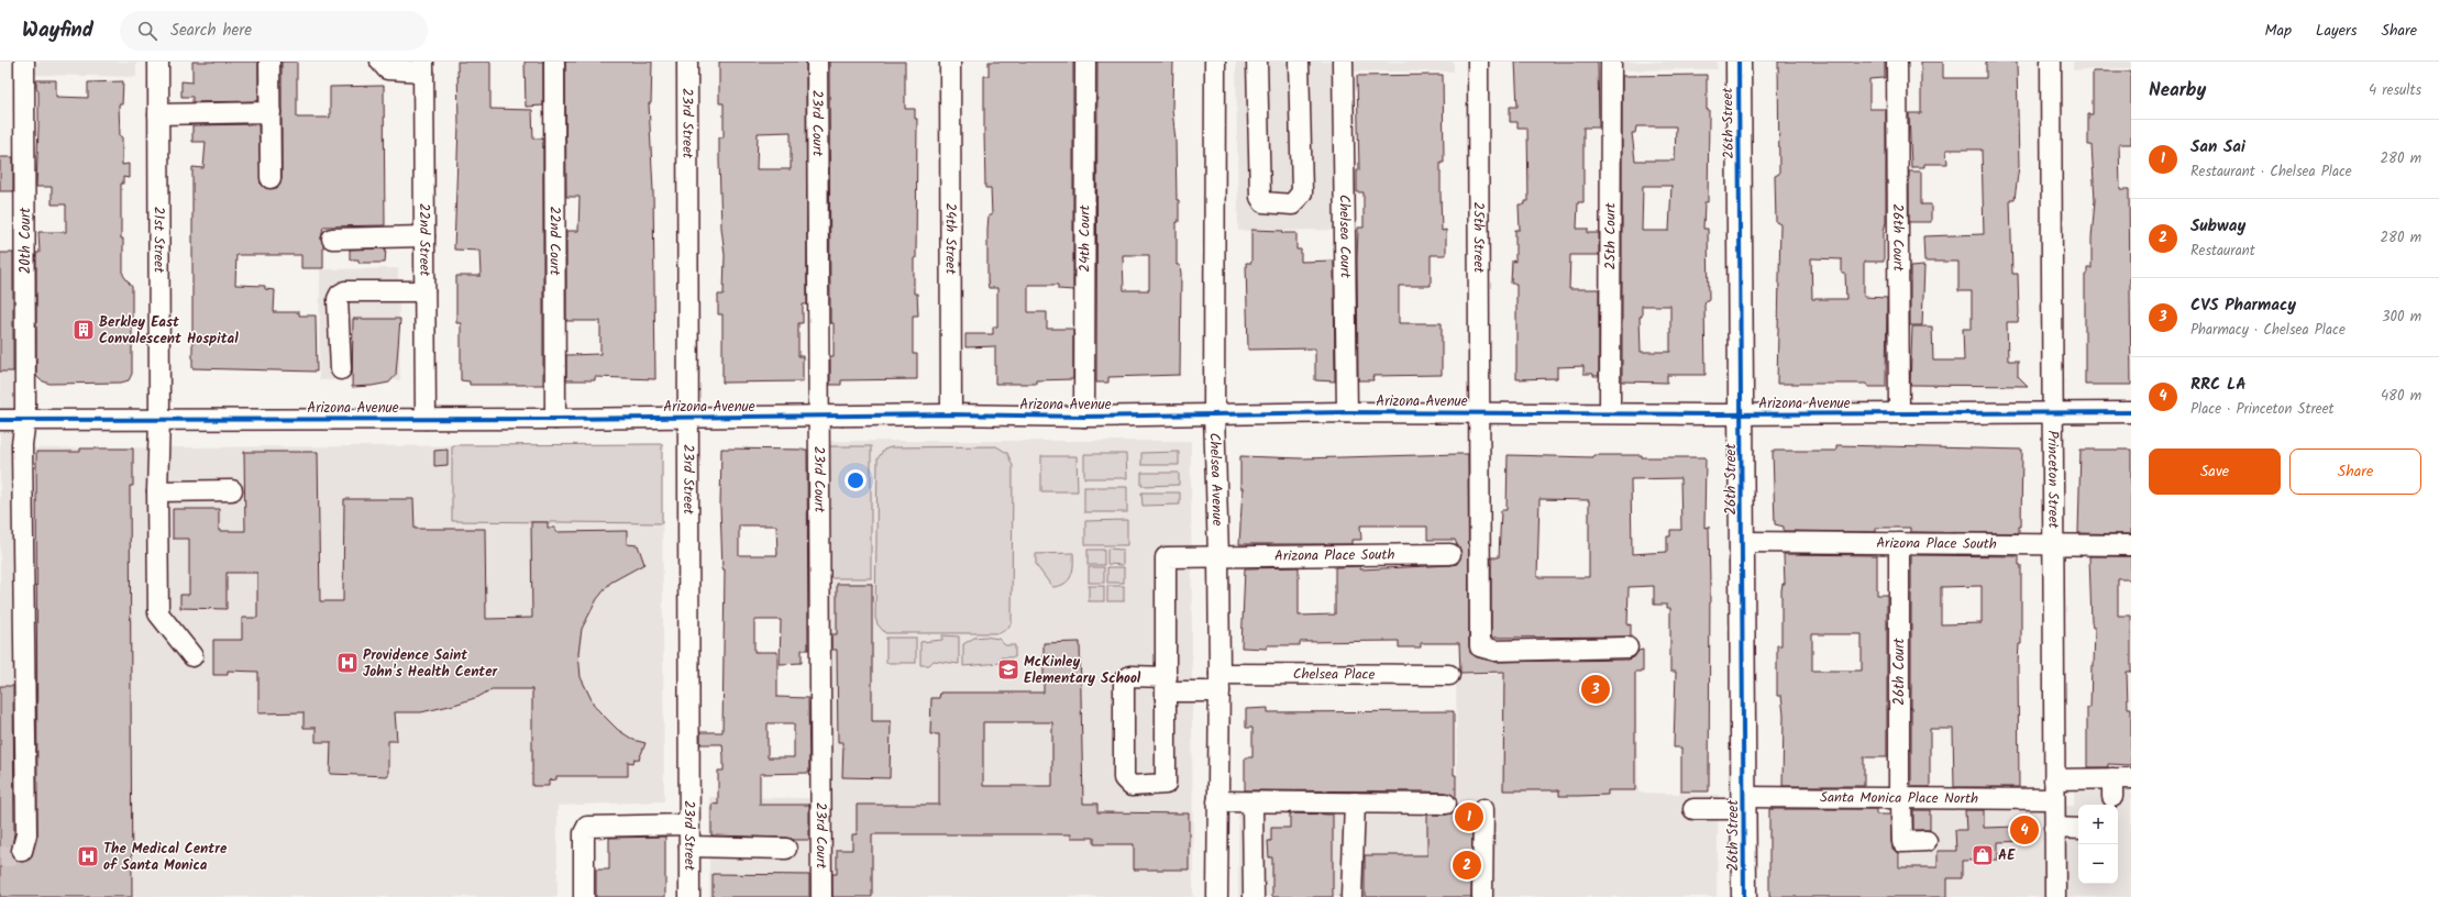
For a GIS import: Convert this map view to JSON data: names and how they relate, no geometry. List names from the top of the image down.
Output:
{
  "streets": {
    "main road": ["26th Street"],
    "street": [
      "23rd Street",
      "23rd Court",
      "Chelsea Court",
      "25th Court",
      "25th Street",
      "26th Court",
      "24th Street",
      "24th Court",
      "21st Street",
      "22nd Street",
      "20th Court",
      "22nd Court",
      "Arizona Avenue",
      "Chelsea Avenue",
      "Princeton Street",
      "Arizona Place South",
      "Chelsea Place",
      "Santa Monica Place North"
    ]
  },
  "crossings": [
    ["23rd Street", "Arizona Avenue"],
    ["23rd Court", "Arizona Avenue"],
    ["26th Street", "Arizona Avenue"],
    ["26th Street", "Arizona Place South"],
    ["26th Street", "Santa Monica Place North"],
    ["Chelsea Court", "Arizona Avenue"],
    ["25th Court", "Arizona Avenue"],
    ["25th Street", "Arizona Avenue"],
    ["26th Court", "Arizona Avenue"],
    ["26th Court", "Arizona Place South"],
    ["26th Court", "Santa Monica Place North"],
    ["24th Street", "Arizona Avenue"],
    ["24th Court", "Arizona Avenue"],
    ["21st Street", "Arizona Avenue"],
    ["22nd Street", "Arizona Avenue"],
    ["20th Court", "Arizona Avenue"],
    ["22nd Court", "Arizona Avenue"],
    ["Arizona Avenue", "Chelsea Avenue"],
    ["Arizona Avenue", "Princeton Street"],
    ["Chelsea Avenue", "Arizona Place South"],
    ["Chelsea Avenue", "Chelsea Place"],
    ["Princeton Street", "Arizona Place South"],
    ["Princeton Street", "Santa Monica Place North"],
    ["Arizona Place South", "Chelsea Place"]
  ],
  "places": {
    "building": ["Berkley East Convalescent Hospital"],
    "hospital": ["Providence Saint John's Health Center", "The Medical Centre of Santa Monica"],
    "school or university": ["McKinley Elementary School"],
    "shop": ["AE"]
  },
  "page": {
    "header": "Wayfind",
    "search": "Search here",
    "nav": ["Map", "Layers", "Share"],
    "heading": ["Nearby", "4 results"],
    "list": [
      {
        "mark": "1",
        "name": "San Sai",
        "note": "Restaurant · Chelsea Place",
        "value": "280 m"
      },
      {
        "mark": "2",
        "name": "Subway",
        "note": "Restaurant",
        "value": "280 m"
      },
      {
        "mark": "3",
        "name": "CVS Pharmacy",
        "note": "Pharmacy · Chelsea Place",
        "value": "300 m"
      },
      {
        "mark": "4",
        "name": "RRC LA",
        "note": "Place · Princeton Street",
        "value": "480 m"
      }
    ],
    "buttons": ["Save", "Share"],
    "pins": [
      "3",
      "1",
      "4",
      "2"
    ],
    "map_buttons": ["+", "−"]
  }
}
